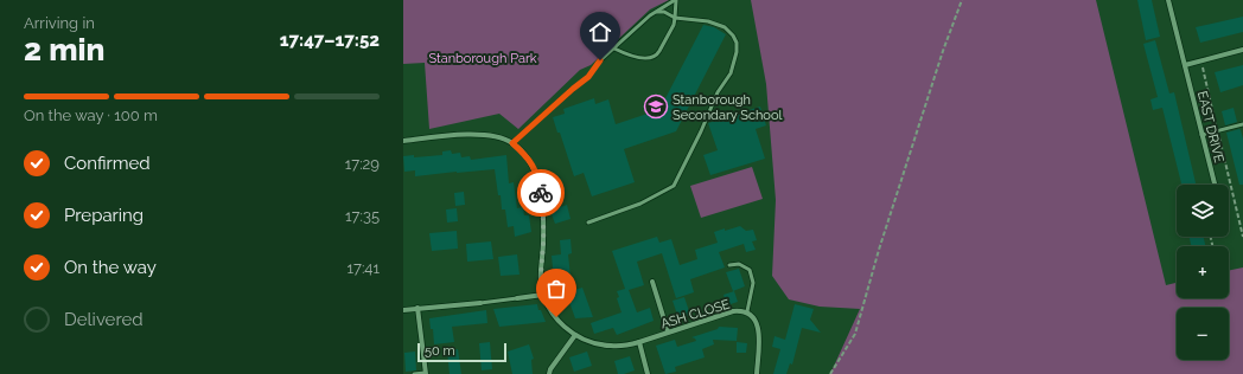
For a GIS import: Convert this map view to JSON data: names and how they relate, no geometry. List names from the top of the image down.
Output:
{
  "streets": {
    "street": ["EAST DRIVE", "ASH CLOSE"]
  },
  "parks": ["Stanborough Park"],
  "places": {
    "school or university": ["Stanborough Secondary School"]
  },
  "scale_bar": "50 m",
  "page": {
    "heading": ["2 min", "Arriving in", "17:47–17:52"],
    "bar": "On the way · 100 m",
    "list": [
      ["Confirmed", "17:29"],
      ["Preparing", "17:35"],
      ["On the way", "17:41"],
      "Delivered"
    ],
    "map_buttons": ["+", "−"],
    "scale": "50 m"
  }
}
